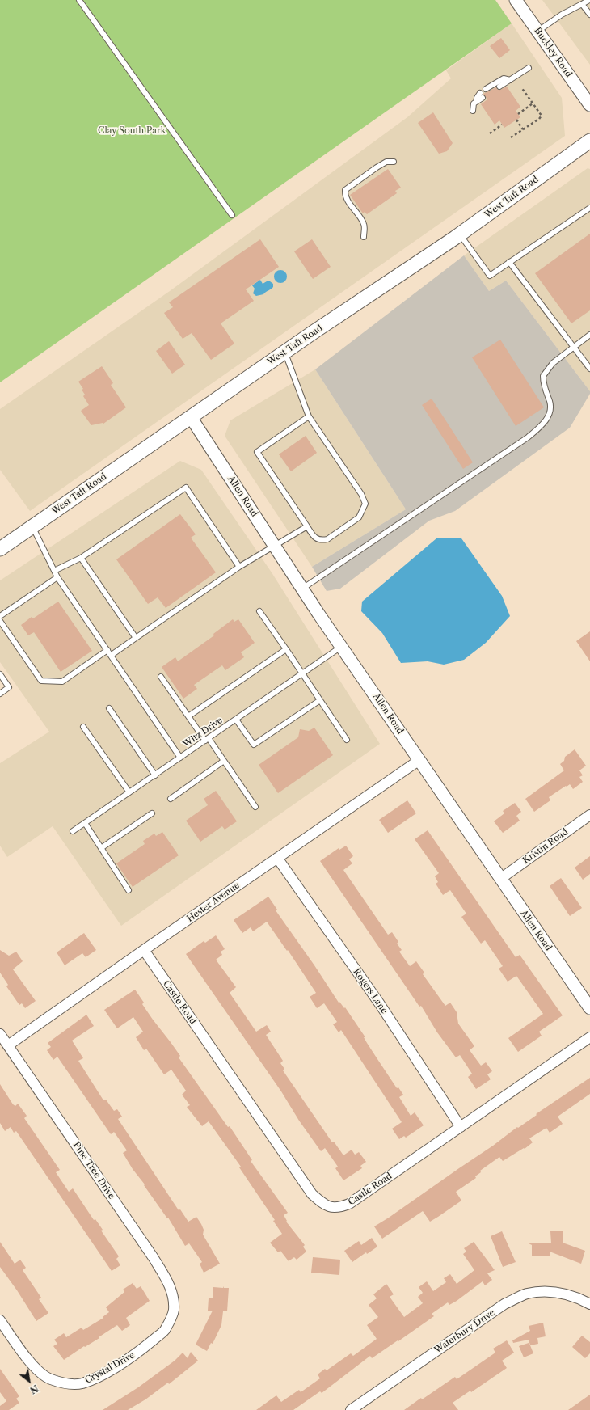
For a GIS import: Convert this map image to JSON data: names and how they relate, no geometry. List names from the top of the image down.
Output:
{
  "streets": {
    "main road": ["West Taft Road"],
    "street": [
      "Buckley Road",
      "Allen Road",
      "Kristin Road",
      "Hester Avenue",
      "Rogers Lane",
      "Castle Road",
      "Pine Tree Drive",
      "Waterbury Drive",
      "Crystal Drive"
    ],
    "lane": ["Witz Drive"]
  },
  "crossings": [
    ["West Taft Road", "Allen Road"],
    ["Allen Road", "Witz Drive"],
    ["Allen Road", "Kristin Road"],
    ["Allen Road", "Hester Avenue"],
    ["Hester Avenue", "Rogers Lane"],
    ["Hester Avenue", "Castle Road"],
    ["Hester Avenue", "Pine Tree Drive"],
    ["Rogers Lane", "Castle Road"],
    ["Pine Tree Drive", "Crystal Drive"]
  ],
  "parks": ["Clay South Park"],
  "north": "bottom right"
}
